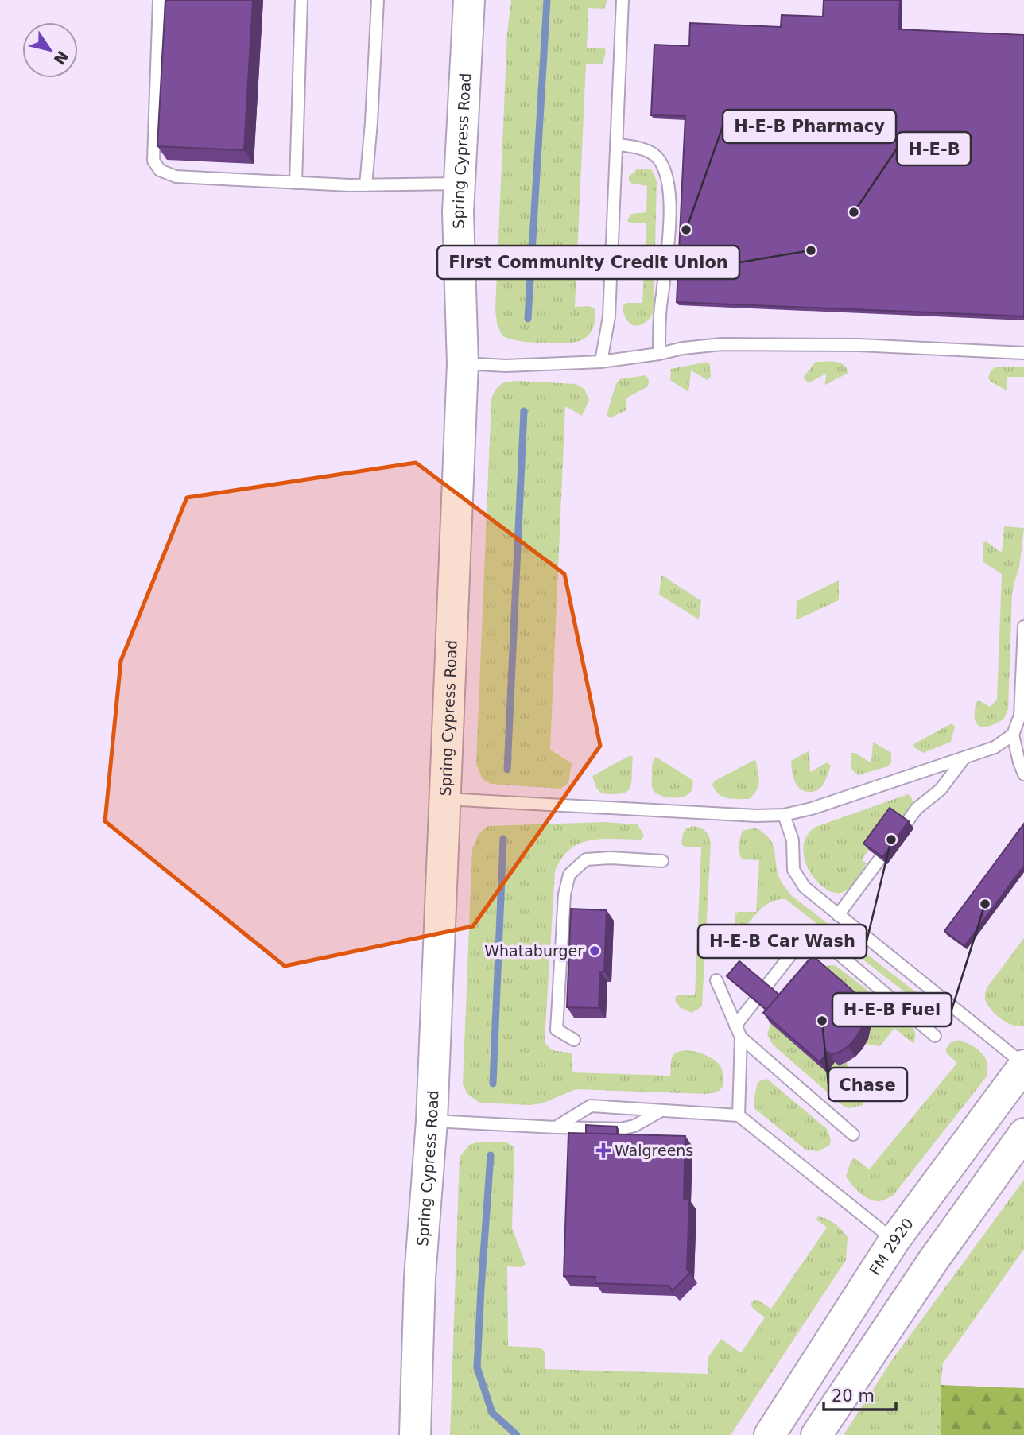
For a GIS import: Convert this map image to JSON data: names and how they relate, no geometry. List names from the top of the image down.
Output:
{
  "streets": {
    "main road": ["Spring Cypress Road", "FM 2920"]
  },
  "places": {
    "other": [
      "H-E-B",
      "H-E-B Pharmacy",
      "First Community Credit Union",
      "H-E-B Car Wash",
      "H-E-B Fuel",
      "Whataburger",
      "Chase"
    ],
    "health": ["Walgreens"]
  },
  "scale_bar": "20 m",
  "north": "bottom right"
}
